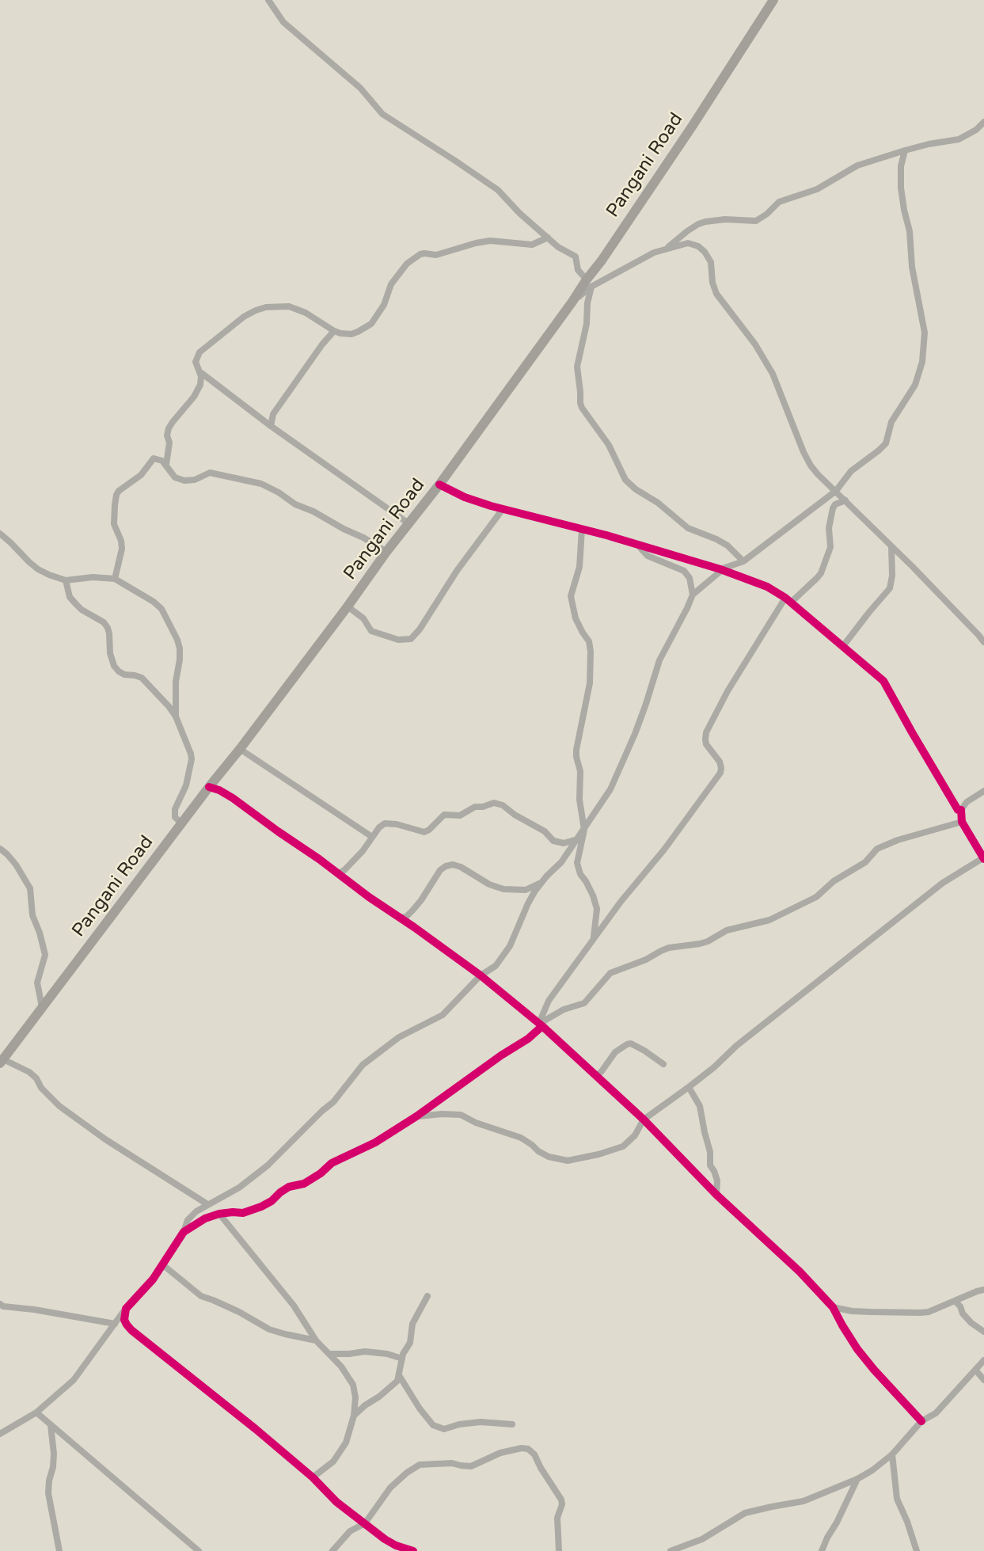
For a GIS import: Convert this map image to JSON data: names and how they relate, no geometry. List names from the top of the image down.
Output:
{
  "streets": {
    "main road": ["Pangani Road"]
  }
}
